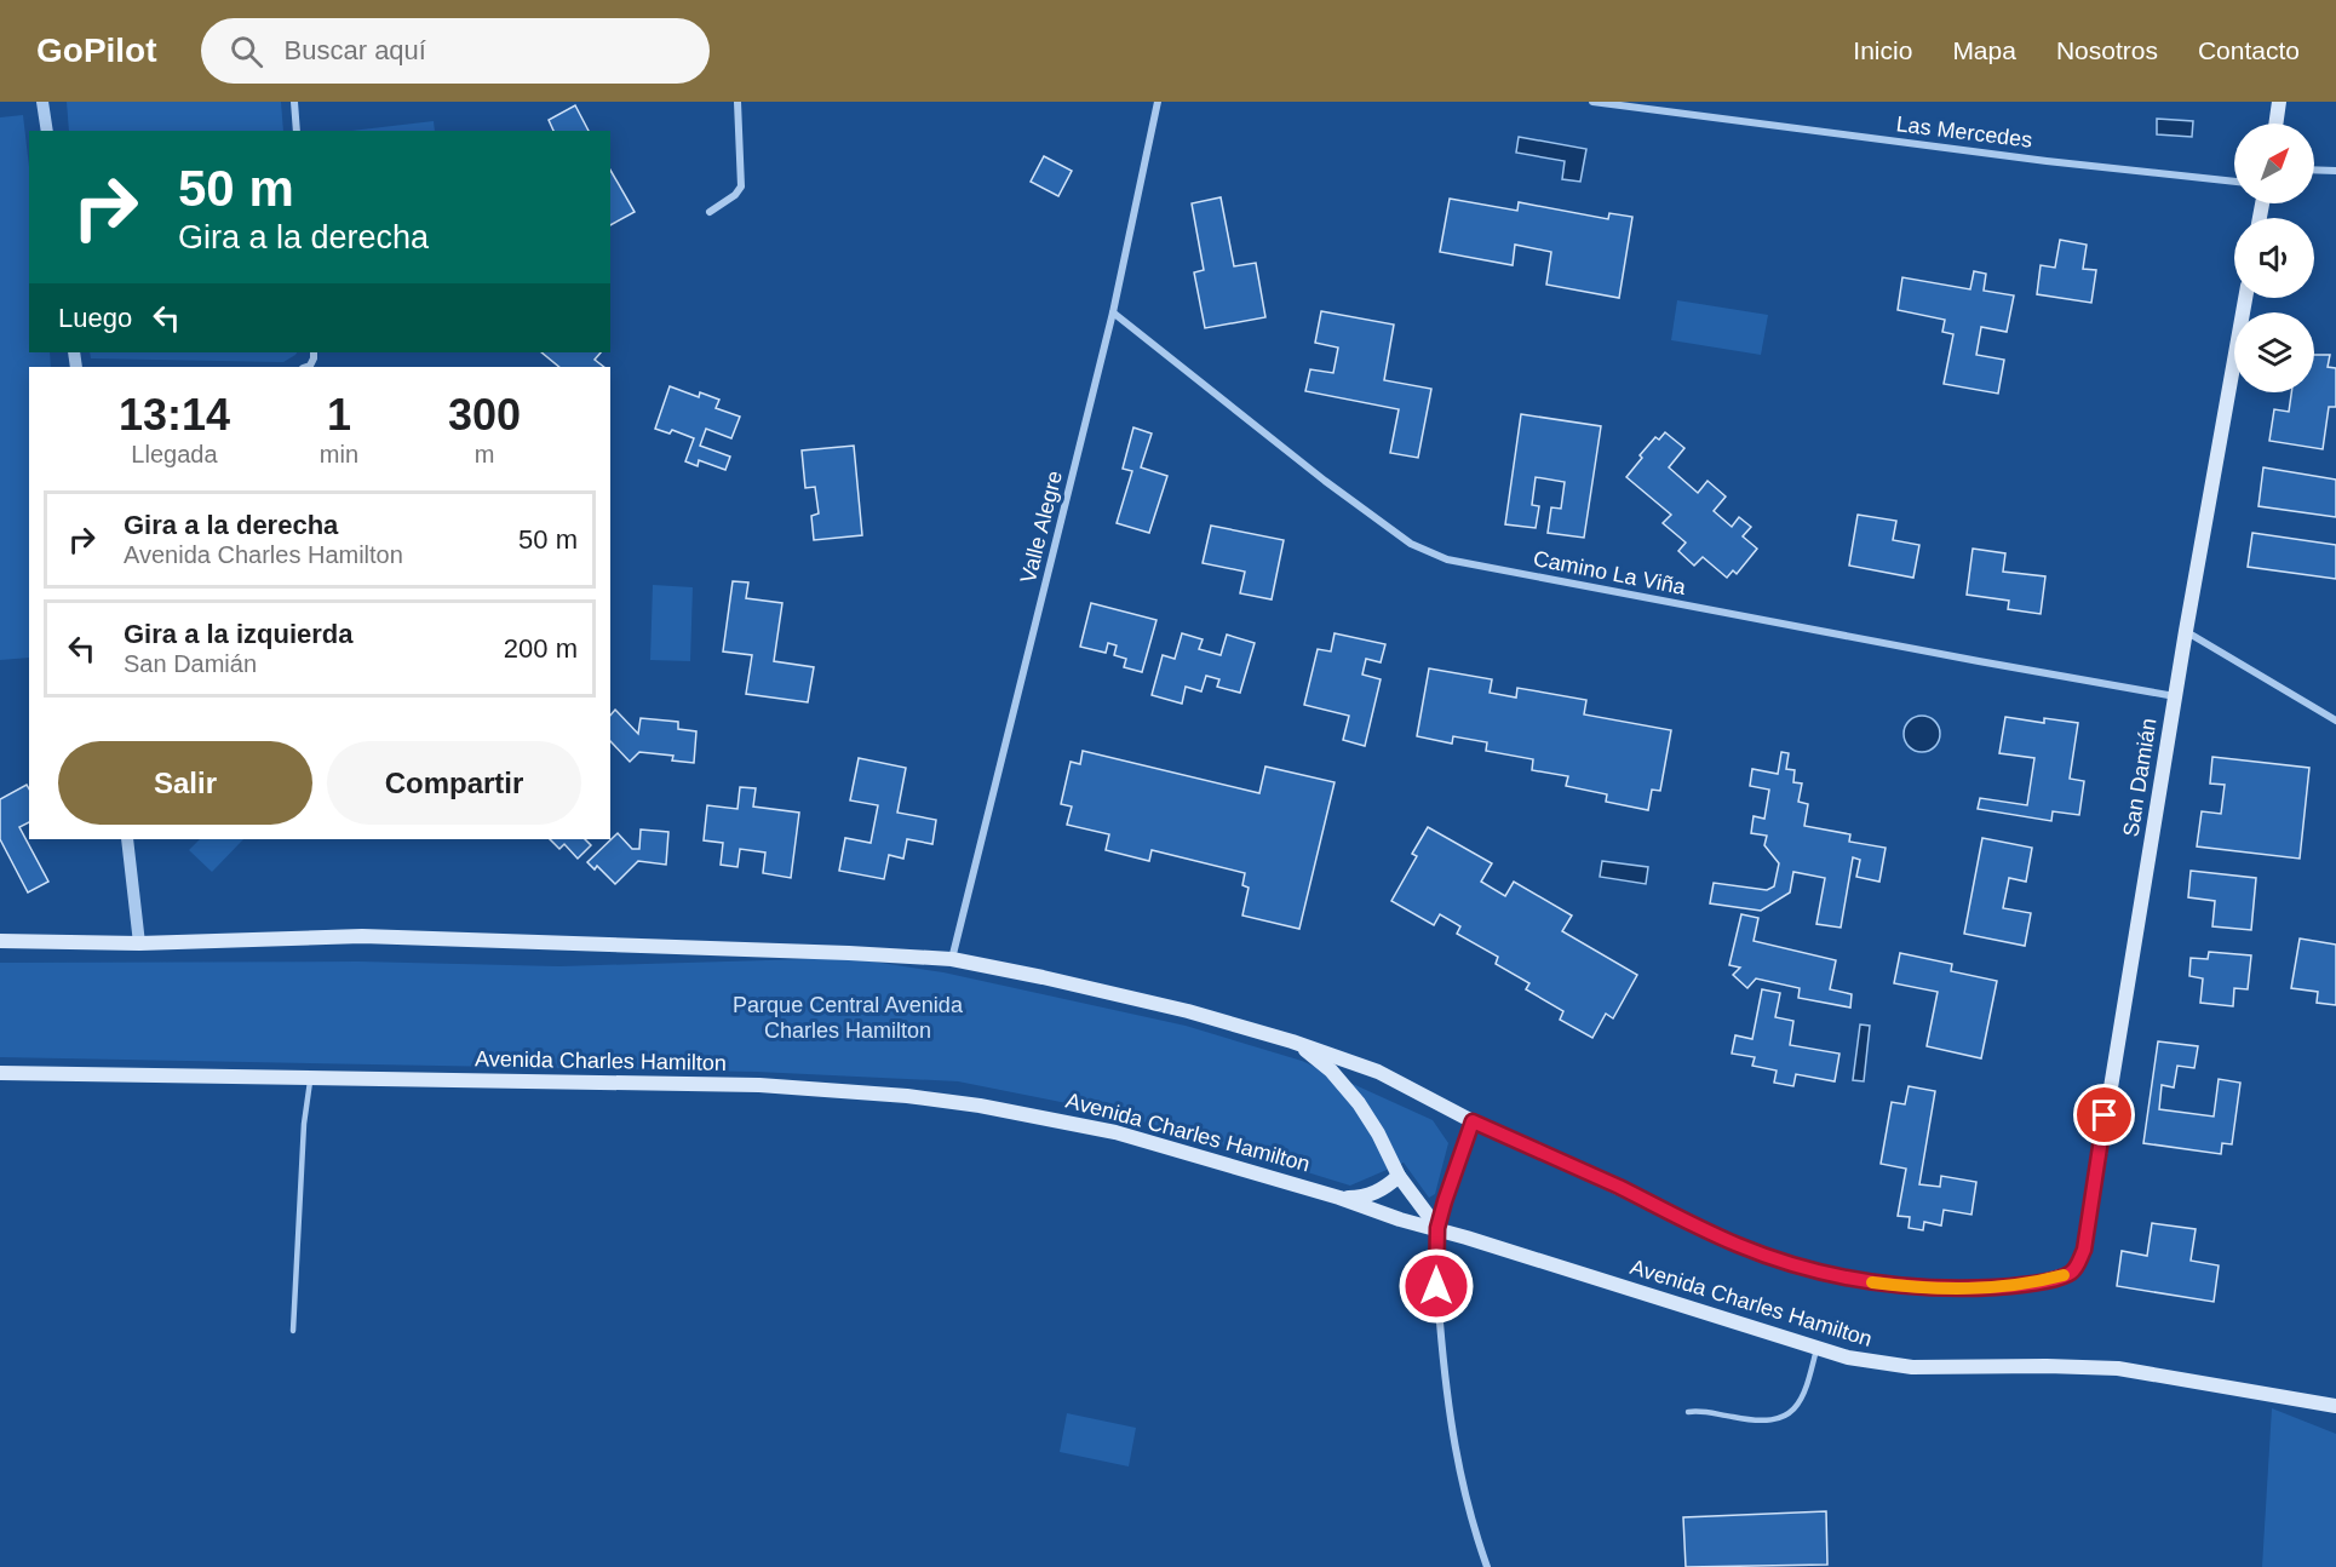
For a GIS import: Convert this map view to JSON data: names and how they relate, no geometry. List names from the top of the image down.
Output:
{
  "streets": {
    "main road": ["San Damián", "Avenida Charles Hamilton"],
    "street": ["Las Mercedes", "Valle Alegre", "Camino La Viña"]
  },
  "crossings": [
    ["Valle Alegre", "Camino La Viña"],
    ["Camino La Viña", "San Damián"]
  ],
  "parks": ["Parque Central Avenida Charles Hamilton"],
  "north": "top right",
  "page": {
    "header": "GoPilot",
    "search": "Buscar aquí",
    "nav": [
      "Inicio",
      "Mapa",
      "Nosotros",
      "Contacto"
    ],
    "turn": ["50 m", "Gira a la derecha"],
    "then": "Luego",
    "eta": [
      "13:14",
      "Llegada",
      "1",
      "min",
      "300",
      "m"
    ],
    "list": [
      {
        "name": "Gira a la derecha",
        "note": "Avenida Charles Hamilton",
        "value": "50 m"
      },
      {
        "name": "Gira a la izquierda",
        "note": "San Damián",
        "value": "200 m"
      }
    ],
    "buttons": ["Salir", "Compartir"]
  }
}
